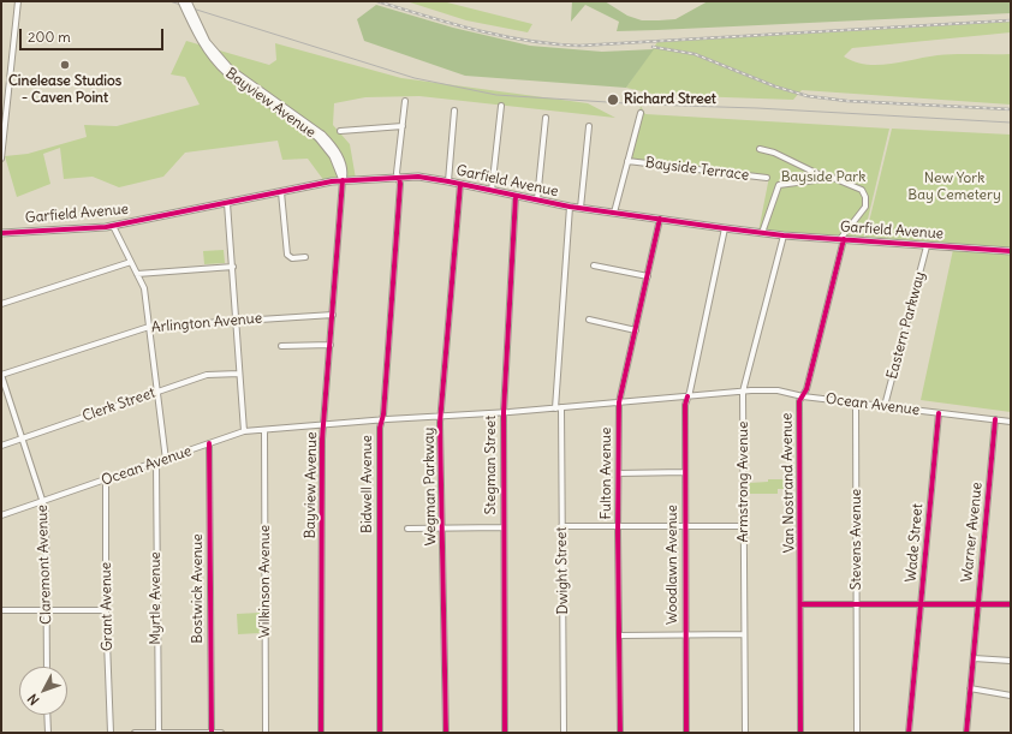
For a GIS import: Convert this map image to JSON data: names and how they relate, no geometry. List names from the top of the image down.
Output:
{
  "streets": {
    "main road": ["Bayview Avenue", "Garfield Avenue"],
    "street": [
      "Bayside Terrace",
      "Arlington Avenue",
      "Eastern Parkway",
      "Clerk Street",
      "Ocean Avenue",
      "Stegman Street",
      "Fulton Avenue",
      "Armstrong Avenue",
      "Van Nostrand Avenue",
      "Bidwell Avenue",
      "Wegman Parkway",
      "Warner Avenue",
      "Stevens Avenue",
      "Wade Street",
      "Claremont Avenue",
      "Woodlawn Avenue",
      "Dwight Street",
      "Wilkinson Avenue",
      "Bostwick Avenue",
      "Myrtle Avenue",
      "Grant Avenue"
    ]
  },
  "crossings": [
    ["Bayview Avenue", "Garfield Avenue"],
    ["Bayview Avenue", "Arlington Avenue"],
    ["Bayview Avenue", "Ocean Avenue"],
    ["Garfield Avenue", "Eastern Parkway"],
    ["Garfield Avenue", "Stegman Street"],
    ["Garfield Avenue", "Fulton Avenue"],
    ["Garfield Avenue", "Armstrong Avenue"],
    ["Garfield Avenue", "Van Nostrand Avenue"],
    ["Garfield Avenue", "Bidwell Avenue"],
    ["Garfield Avenue", "Wegman Parkway"],
    ["Garfield Avenue", "Woodlawn Avenue"],
    ["Arlington Avenue", "Claremont Avenue"],
    ["Eastern Parkway", "Ocean Avenue"],
    ["Clerk Street", "Claremont Avenue"],
    ["Ocean Avenue", "Stegman Street"],
    ["Ocean Avenue", "Fulton Avenue"],
    ["Ocean Avenue", "Armstrong Avenue"],
    ["Ocean Avenue", "Van Nostrand Avenue"],
    ["Ocean Avenue", "Bidwell Avenue"],
    ["Ocean Avenue", "Wegman Parkway"],
    ["Ocean Avenue", "Warner Avenue"],
    ["Ocean Avenue", "Stevens Avenue"],
    ["Ocean Avenue", "Wade Street"],
    ["Ocean Avenue", "Claremont Avenue"],
    ["Ocean Avenue", "Woodlawn Avenue"],
    ["Ocean Avenue", "Dwight Street"],
    ["Ocean Avenue", "Wilkinson Avenue"],
    ["Ocean Avenue", "Bostwick Avenue"],
    ["Ocean Avenue", "Myrtle Avenue"],
    ["Ocean Avenue", "Grant Avenue"]
  ],
  "parks": ["Bayside Park", "New York Bay Cemetery"],
  "places": ["Cinelease Studios - Caven Point", "Richard Street"],
  "scale_bar": "200 m",
  "north": "bottom left"
}
